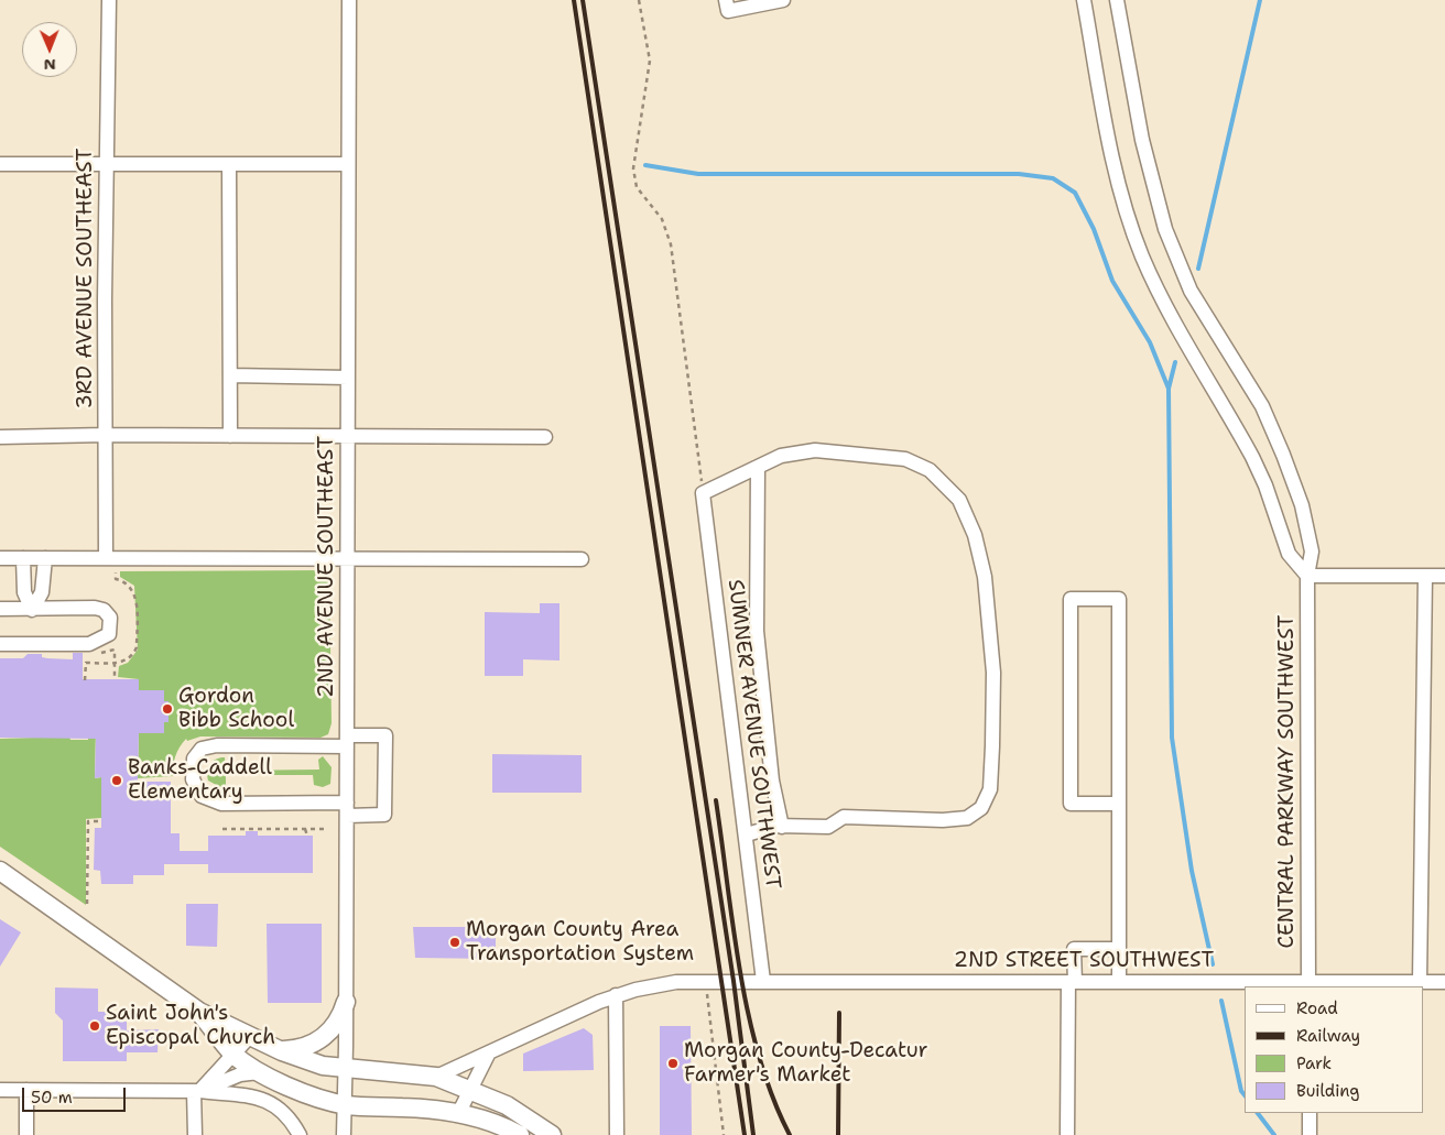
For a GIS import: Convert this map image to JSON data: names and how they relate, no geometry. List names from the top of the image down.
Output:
{
  "streets": {
    "street": [
      "3RD AVENUE SOUTHEAST",
      "2ND AVENUE SOUTHEAST",
      "SUMNER AVENUE SOUTHWEST",
      "CENTRAL PARKWAY SOUTHWEST",
      "2ND STREET SOUTHWEST"
    ]
  },
  "crossings": [
    ["SUMNER AVENUE SOUTHWEST", "2ND STREET SOUTHWEST"],
    ["CENTRAL PARKWAY SOUTHWEST", "2ND STREET SOUTHWEST"]
  ],
  "places": [
    "Gordon Bibb School",
    "Banks-Caddell Elementary",
    "Morgan County Area Transportation System",
    "Saint John's Episcopal Church",
    "Morgan County-Decatur Farmer's Market"
  ],
  "legend": [
    "Road",
    "Railway",
    "Park",
    "Building"
  ],
  "scale_bar": "50 m",
  "north": "bottom"
}
